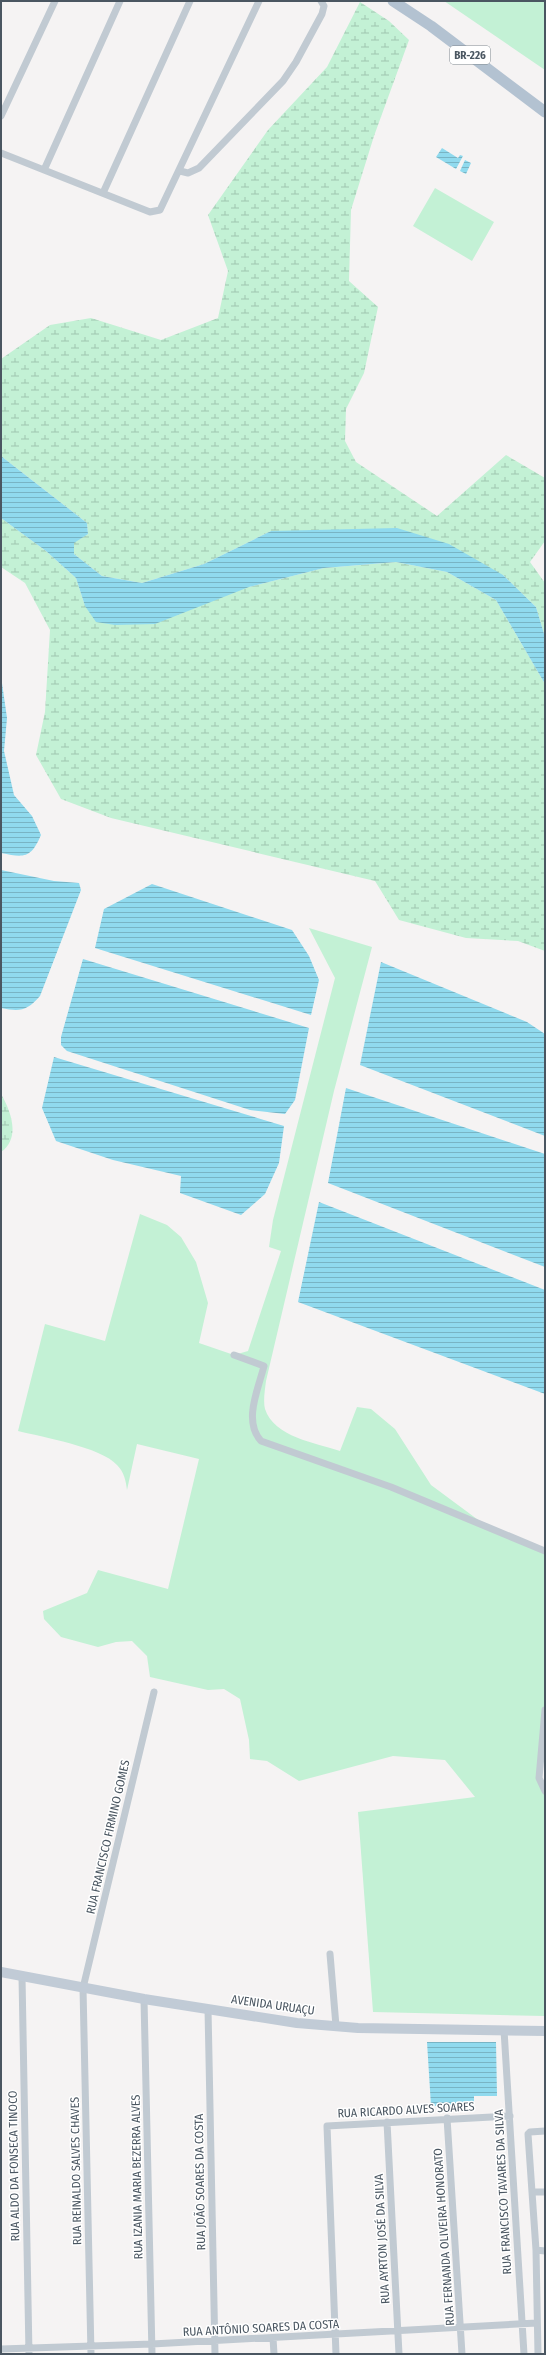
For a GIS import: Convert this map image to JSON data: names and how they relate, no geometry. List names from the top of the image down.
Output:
{
  "streets": {
    "main road": ["BR-226"],
    "street": [
      "RUA FRANCISCO FIRMINO GOMES",
      "AVENIDA URUAÇU",
      "RUA RICARDO ALVES SOARES",
      "RUA ALDO DA FONSECA TINOCO",
      "RUA REINALDO SALVES CHAVES",
      "RUA IZANIA MARIA BEZERRA ALVES",
      "RUA JOÃO SOARES DA COSTA",
      "RUA FRANCISCO TAVARES DA SILVA",
      "RUA FERNANDA OLIVEIRA HONORATO",
      "RUA AYRTON JOSÉ DA SILVA",
      "RUA ANTÔNIO SOARES DA COSTA"
    ]
  },
  "crossings": [
    ["RUA FRANCISCO FIRMINO GOMES", "AVENIDA URUAÇU"],
    ["RUA FRANCISCO FIRMINO GOMES", "RUA REINALDO SALVES CHAVES"],
    ["AVENIDA URUAÇU", "RUA ALDO DA FONSECA TINOCO"],
    ["AVENIDA URUAÇU", "RUA REINALDO SALVES CHAVES"],
    ["AVENIDA URUAÇU", "RUA IZANIA MARIA BEZERRA ALVES"],
    ["AVENIDA URUAÇU", "RUA JOÃO SOARES DA COSTA"],
    ["AVENIDA URUAÇU", "RUA FRANCISCO TAVARES DA SILVA"],
    ["RUA RICARDO ALVES SOARES", "RUA FRANCISCO TAVARES DA SILVA"],
    ["RUA RICARDO ALVES SOARES", "RUA FERNANDA OLIVEIRA HONORATO"],
    ["RUA RICARDO ALVES SOARES", "RUA AYRTON JOSÉ DA SILVA"],
    ["RUA RICARDO ALVES SOARES", "RUA ANTÔNIO SOARES DA COSTA"],
    ["RUA ALDO DA FONSECA TINOCO", "RUA ANTÔNIO SOARES DA COSTA"],
    ["RUA REINALDO SALVES CHAVES", "RUA ANTÔNIO SOARES DA COSTA"],
    ["RUA IZANIA MARIA BEZERRA ALVES", "RUA ANTÔNIO SOARES DA COSTA"],
    ["RUA JOÃO SOARES DA COSTA", "RUA ANTÔNIO SOARES DA COSTA"],
    ["RUA FRANCISCO TAVARES DA SILVA", "RUA ANTÔNIO SOARES DA COSTA"],
    ["RUA FERNANDA OLIVEIRA HONORATO", "RUA ANTÔNIO SOARES DA COSTA"],
    ["RUA AYRTON JOSÉ DA SILVA", "RUA ANTÔNIO SOARES DA COSTA"]
  ]
}
